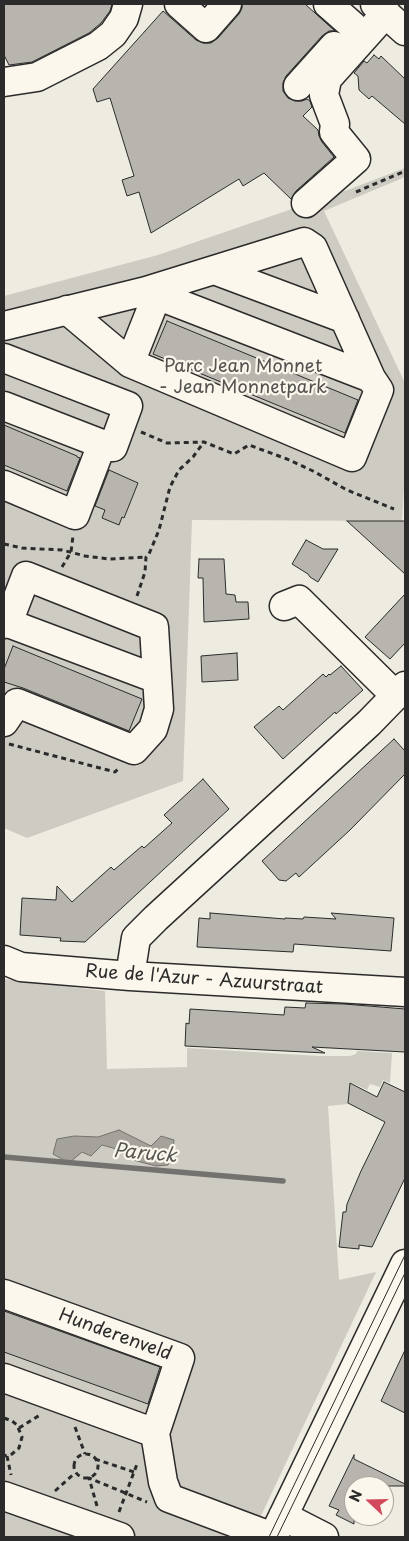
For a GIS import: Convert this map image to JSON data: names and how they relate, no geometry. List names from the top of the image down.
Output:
{
  "streets": {
    "street": ["Rue de l'Azur - Azuurstraat", "Hunderenveld"]
  },
  "water": ["Paruck"],
  "parks": ["Parc Jean Monnet - Jean Monnetpark"],
  "north": "left"
}
